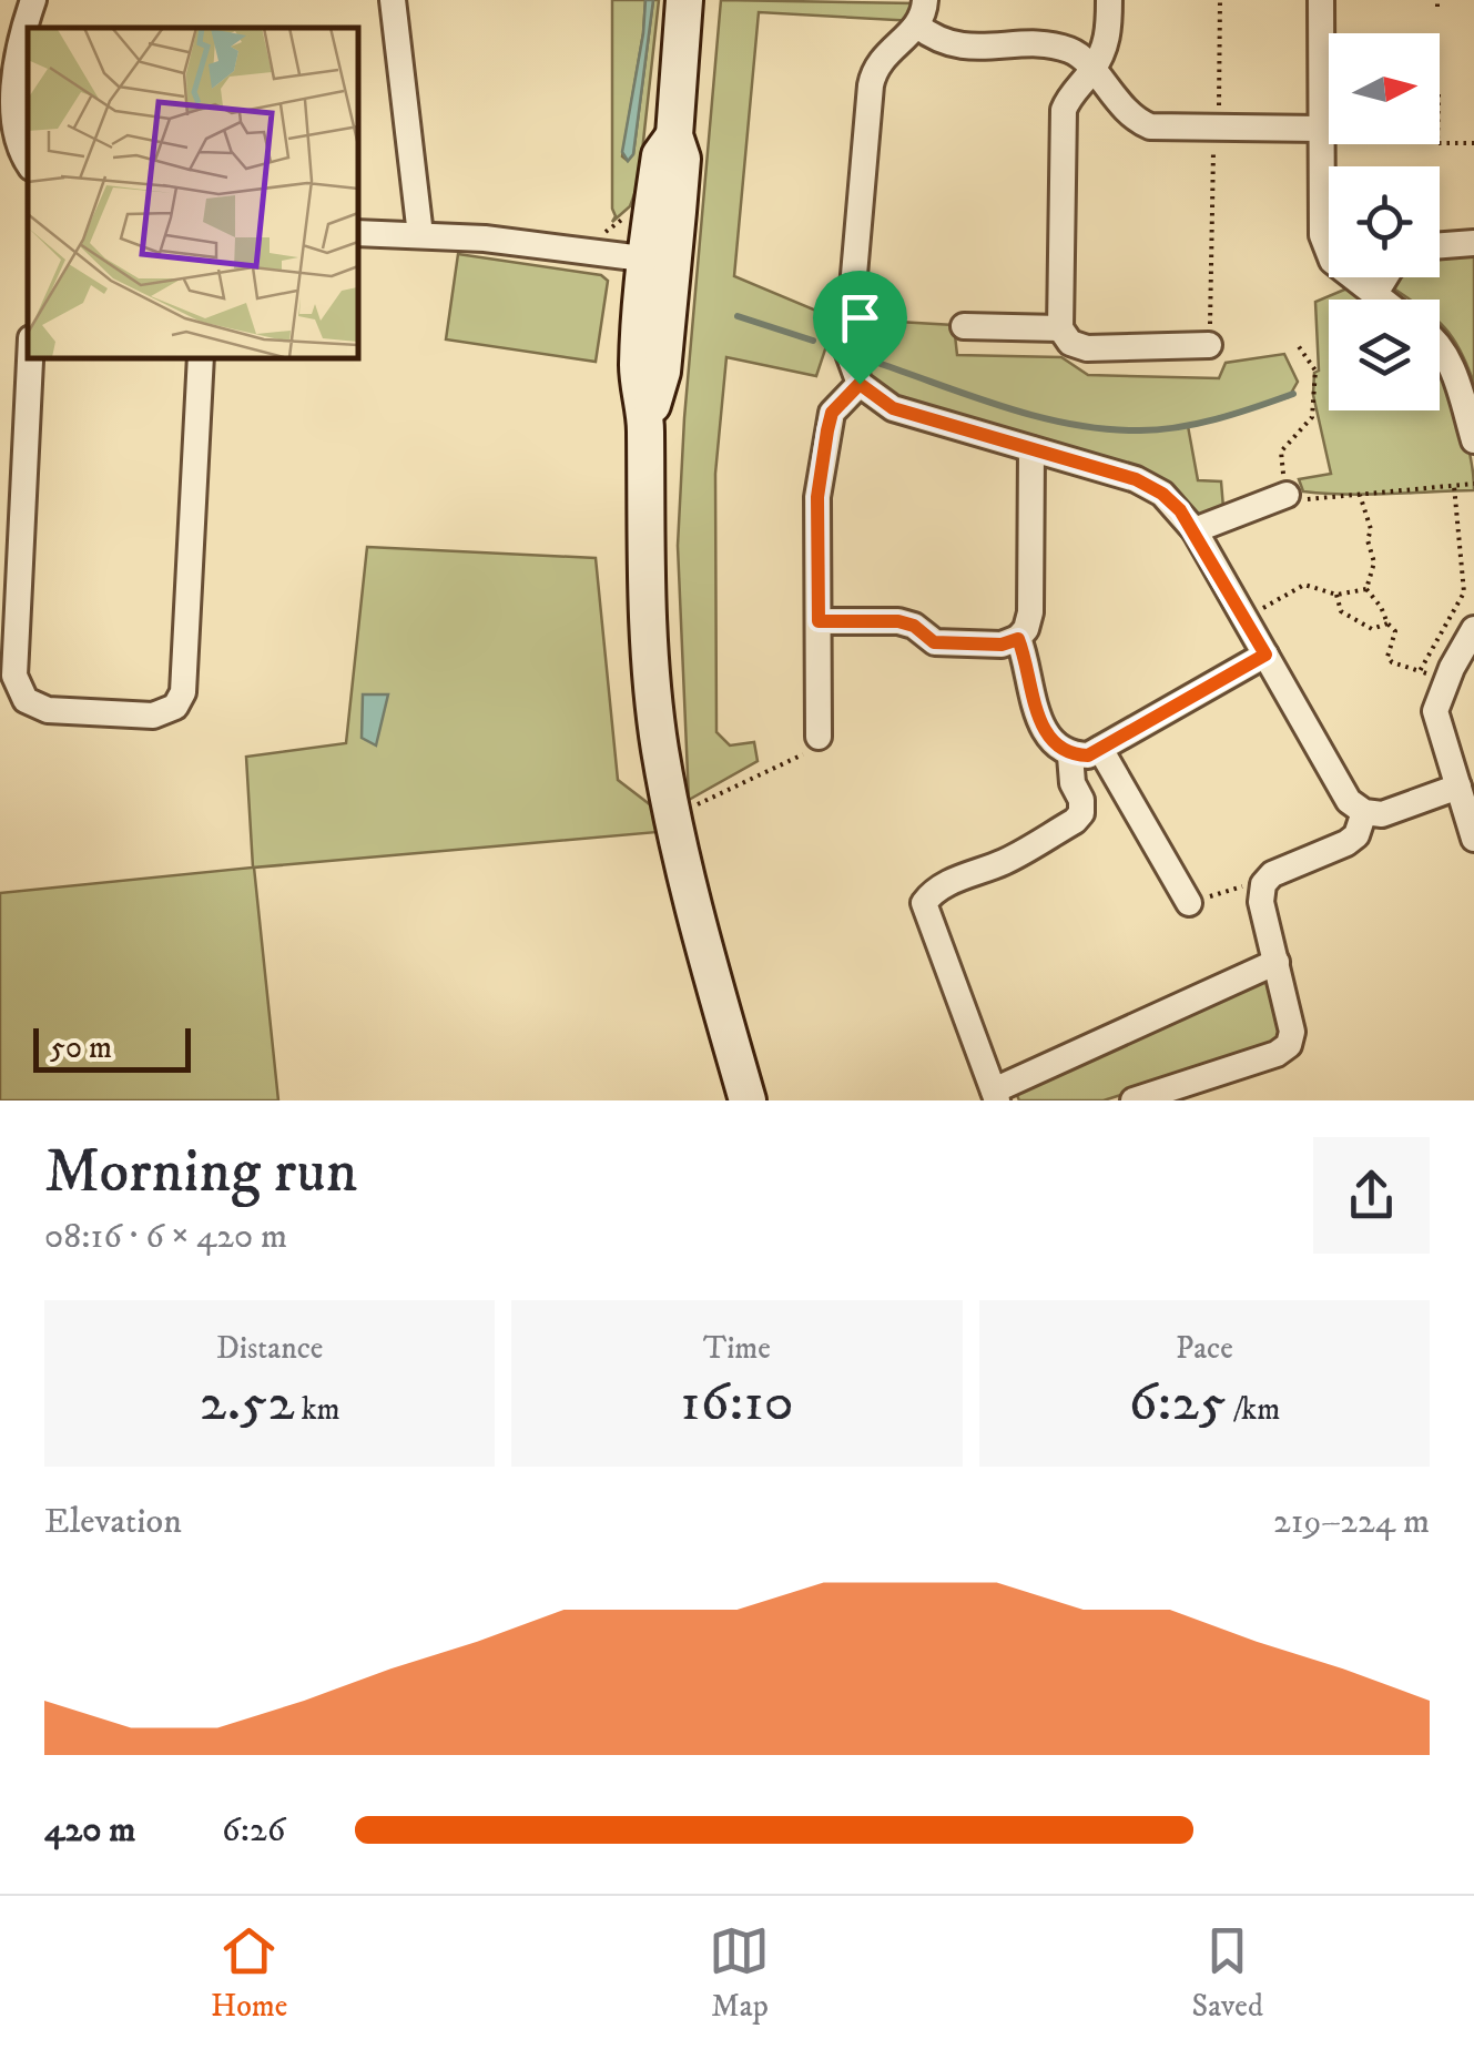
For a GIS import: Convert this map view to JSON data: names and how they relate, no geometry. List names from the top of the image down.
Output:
{
  "scale_bar": "50 m",
  "north": "right",
  "page": {
    "scale": "50 m",
    "heading": ["Morning run", "08:16 · 6 × 420 m"],
    "stats": [
      ["Distance", "2.52 km"],
      ["Time", "16:10"],
      ["Pace", "6:25 /km"]
    ],
    "chart": ["Elevation", "219–224 m"],
    "list": [
      {
        "name": "420 m",
        "note": "6:26"
      }
    ],
    "tabs": ["Home", "Map", "Saved"]
  }
}
